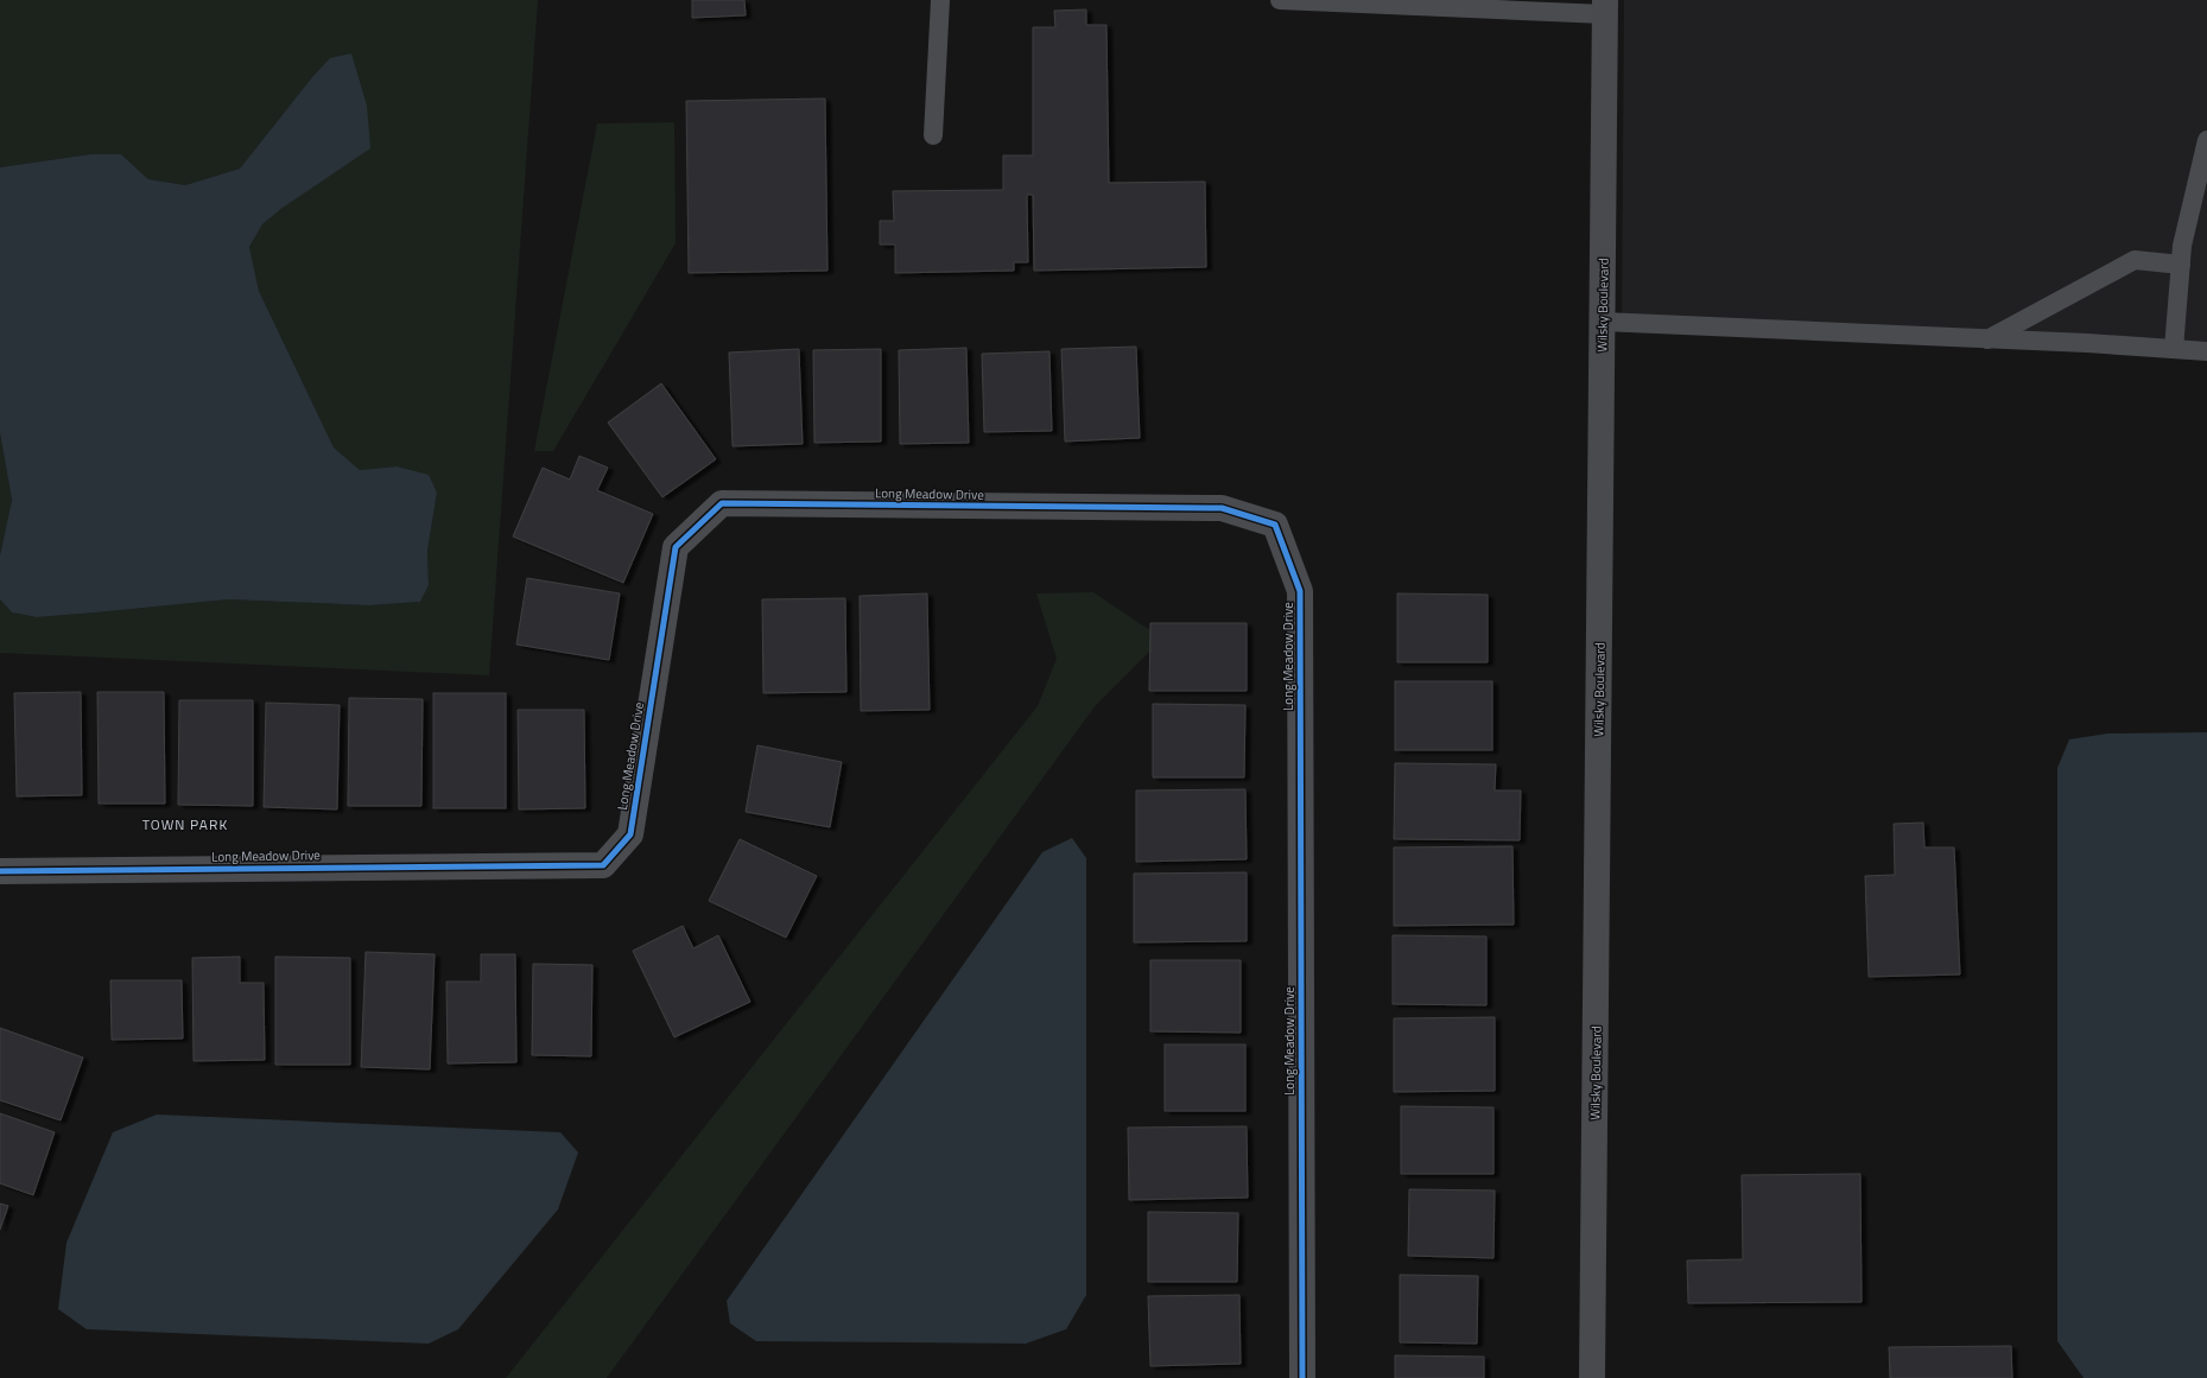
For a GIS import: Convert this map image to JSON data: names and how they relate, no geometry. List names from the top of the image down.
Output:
{
  "streets": {
    "main road": ["Wilsky Boulevard"],
    "street": ["Long Meadow Drive"]
  },
  "districts": ["TOWN PARK"]
}
